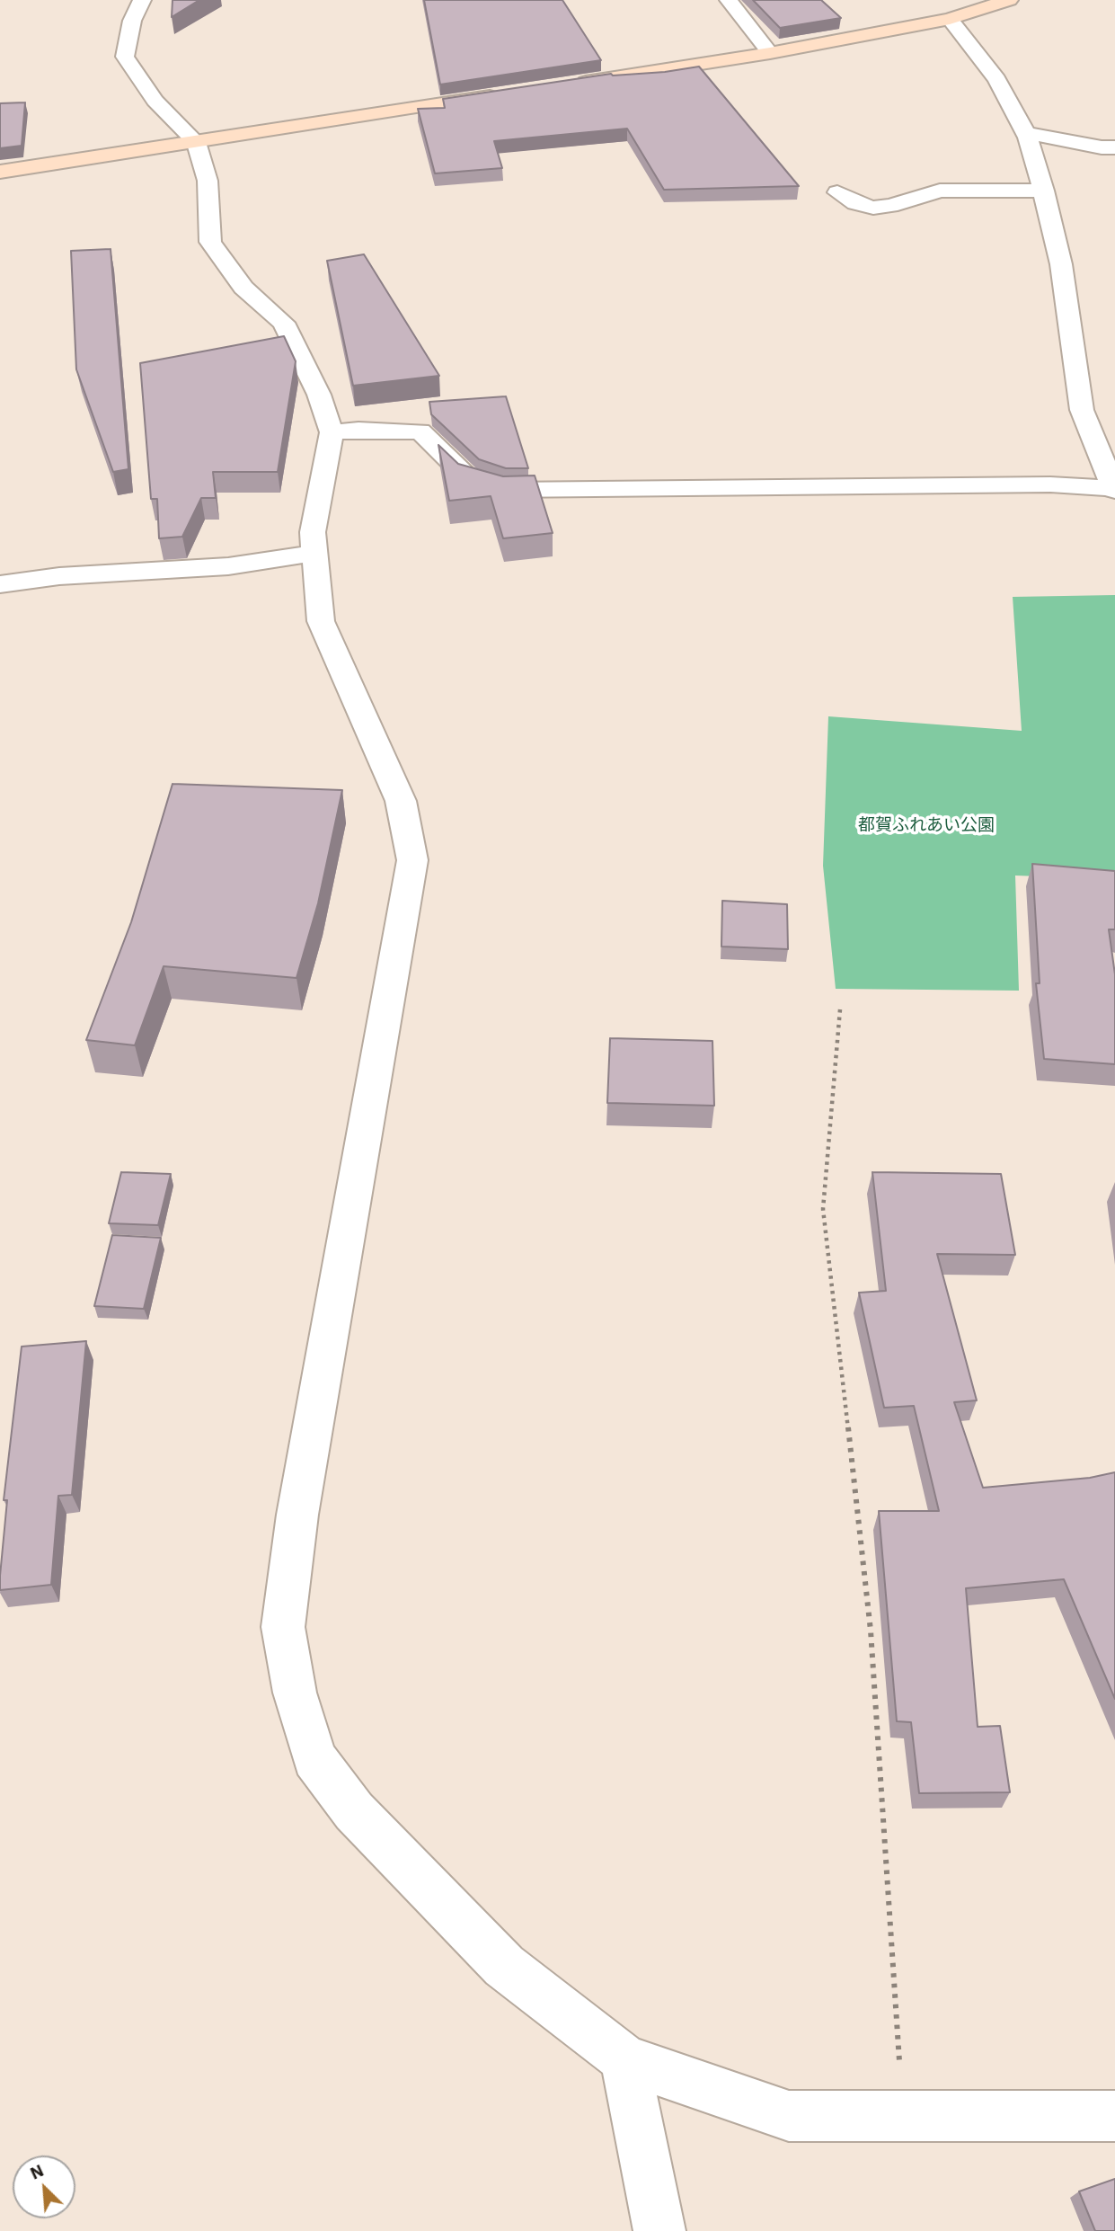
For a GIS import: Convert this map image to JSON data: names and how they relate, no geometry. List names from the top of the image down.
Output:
{
  "parks": ["都賀ふれあい公園"],
  "north": "top left"
}
